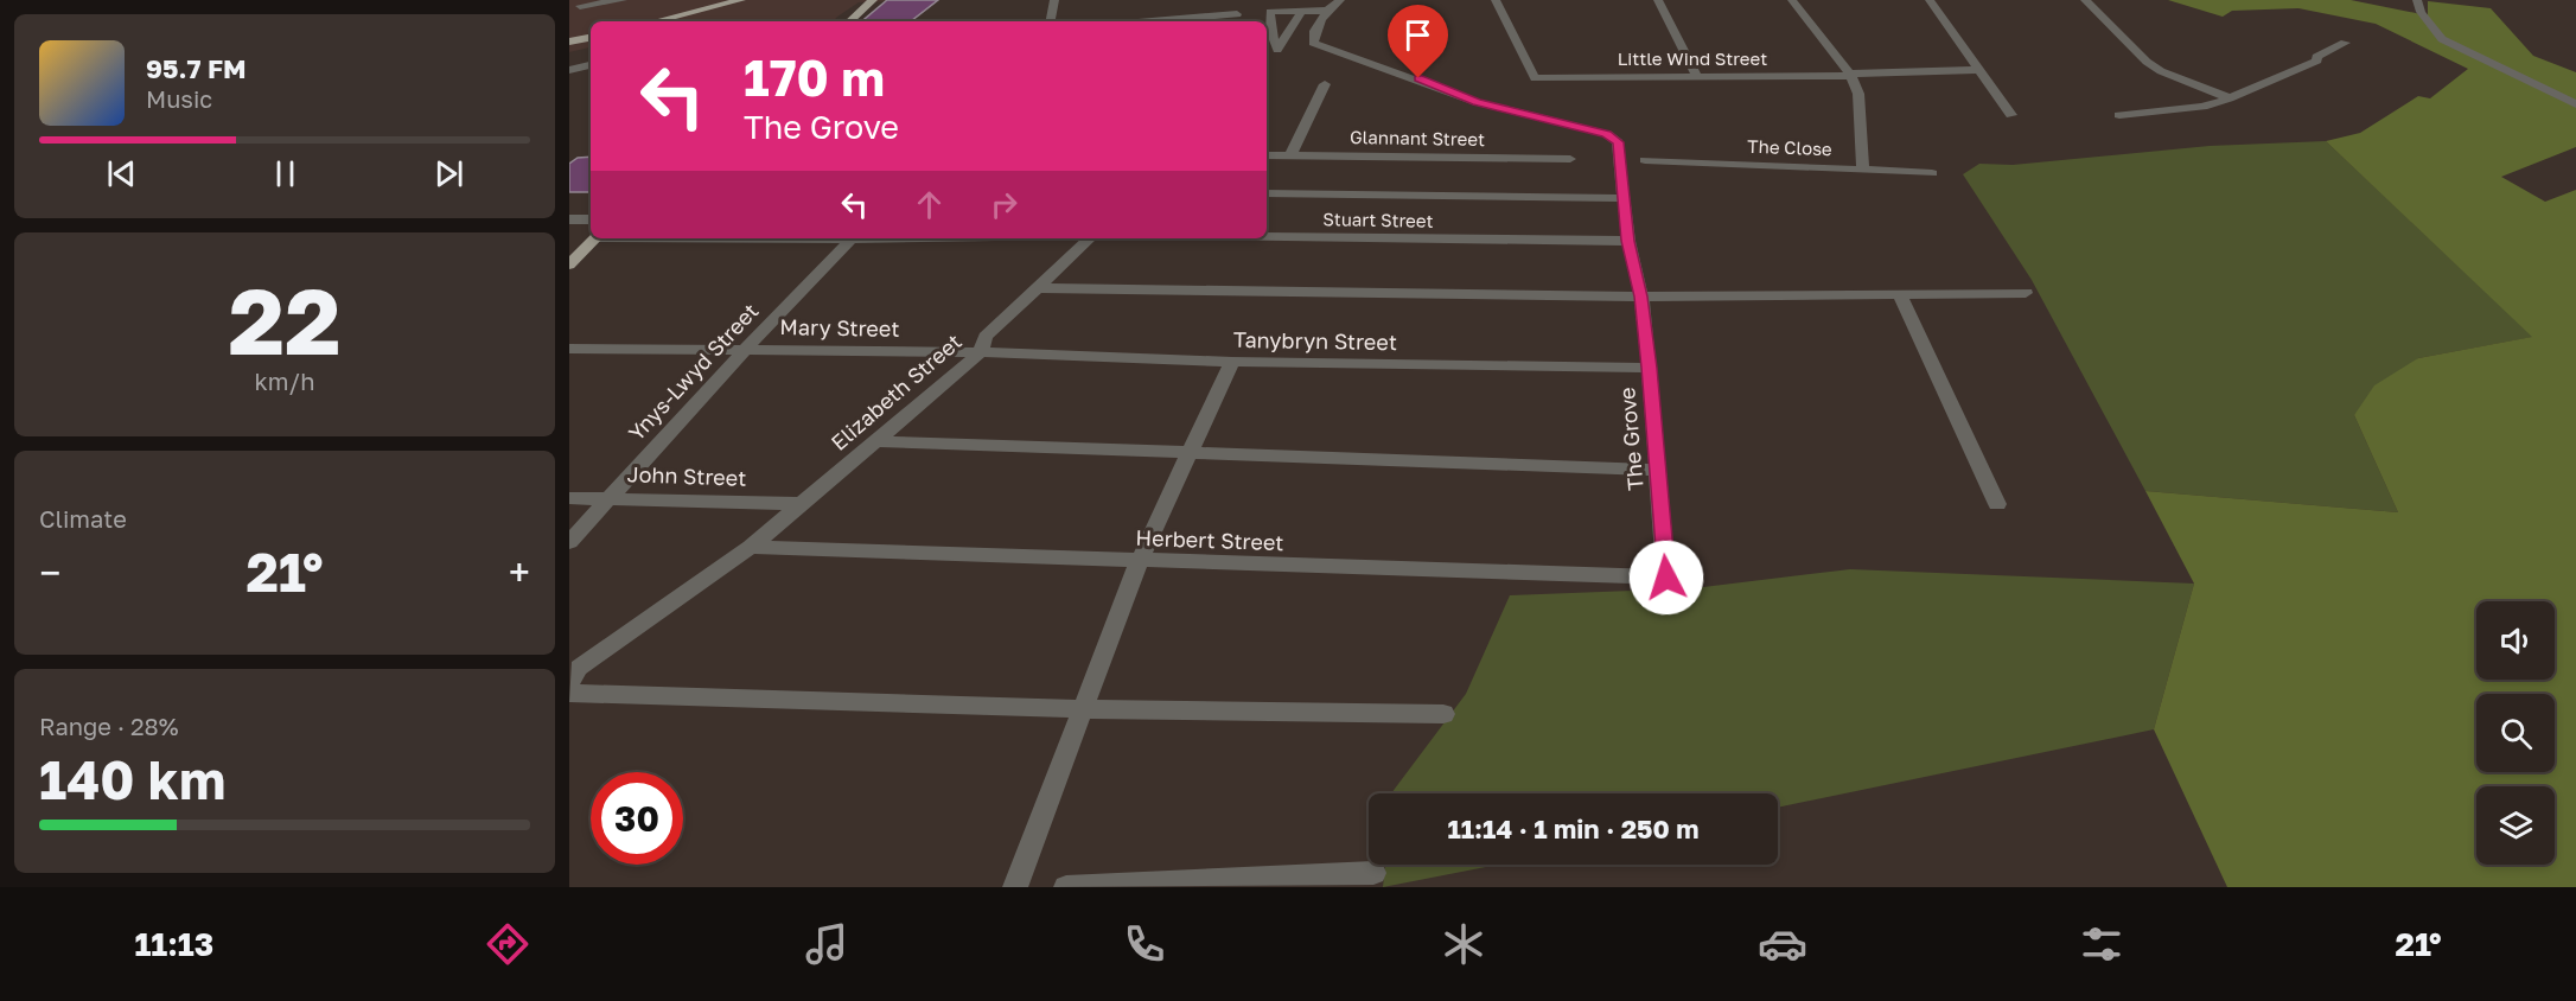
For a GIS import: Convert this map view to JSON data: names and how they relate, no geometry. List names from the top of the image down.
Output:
{
  "streets": {
    "street": [
      "Little Wind Street",
      "Glannant Street",
      "The Close",
      "Stuart Street",
      "Mary Street",
      "Tanybryn Street",
      "Ynys-Lwyd Street",
      "Elizabeth Street",
      "The Grove",
      "John Street",
      "Herbert Street"
    ]
  },
  "crossings": [
    ["Stuart Street", "The Grove"],
    ["Mary Street", "Tanybryn Street"],
    ["Mary Street", "Ynys-Lwyd Street"],
    ["Mary Street", "Elizabeth Street"],
    ["Tanybryn Street", "Elizabeth Street"],
    ["Tanybryn Street", "The Grove"],
    ["Ynys-Lwyd Street", "John Street"],
    ["Elizabeth Street", "John Street"],
    ["Elizabeth Street", "Herbert Street"],
    ["The Grove", "Herbert Street"]
  ],
  "page": {
    "turn": ["170 m", "The Grove"],
    "song": ["95.7 FM", "Music"],
    "tile": [
      ["22", "km/h"],
      "Climate",
      ["Range · 28%", "140 km"]
    ],
    "heat": ["−", "21°", "+"],
    "limit": "30",
    "trip": "11:14 · 1 min · 250 m",
    "tabs": ["11:13", "21°"]
  }
}
